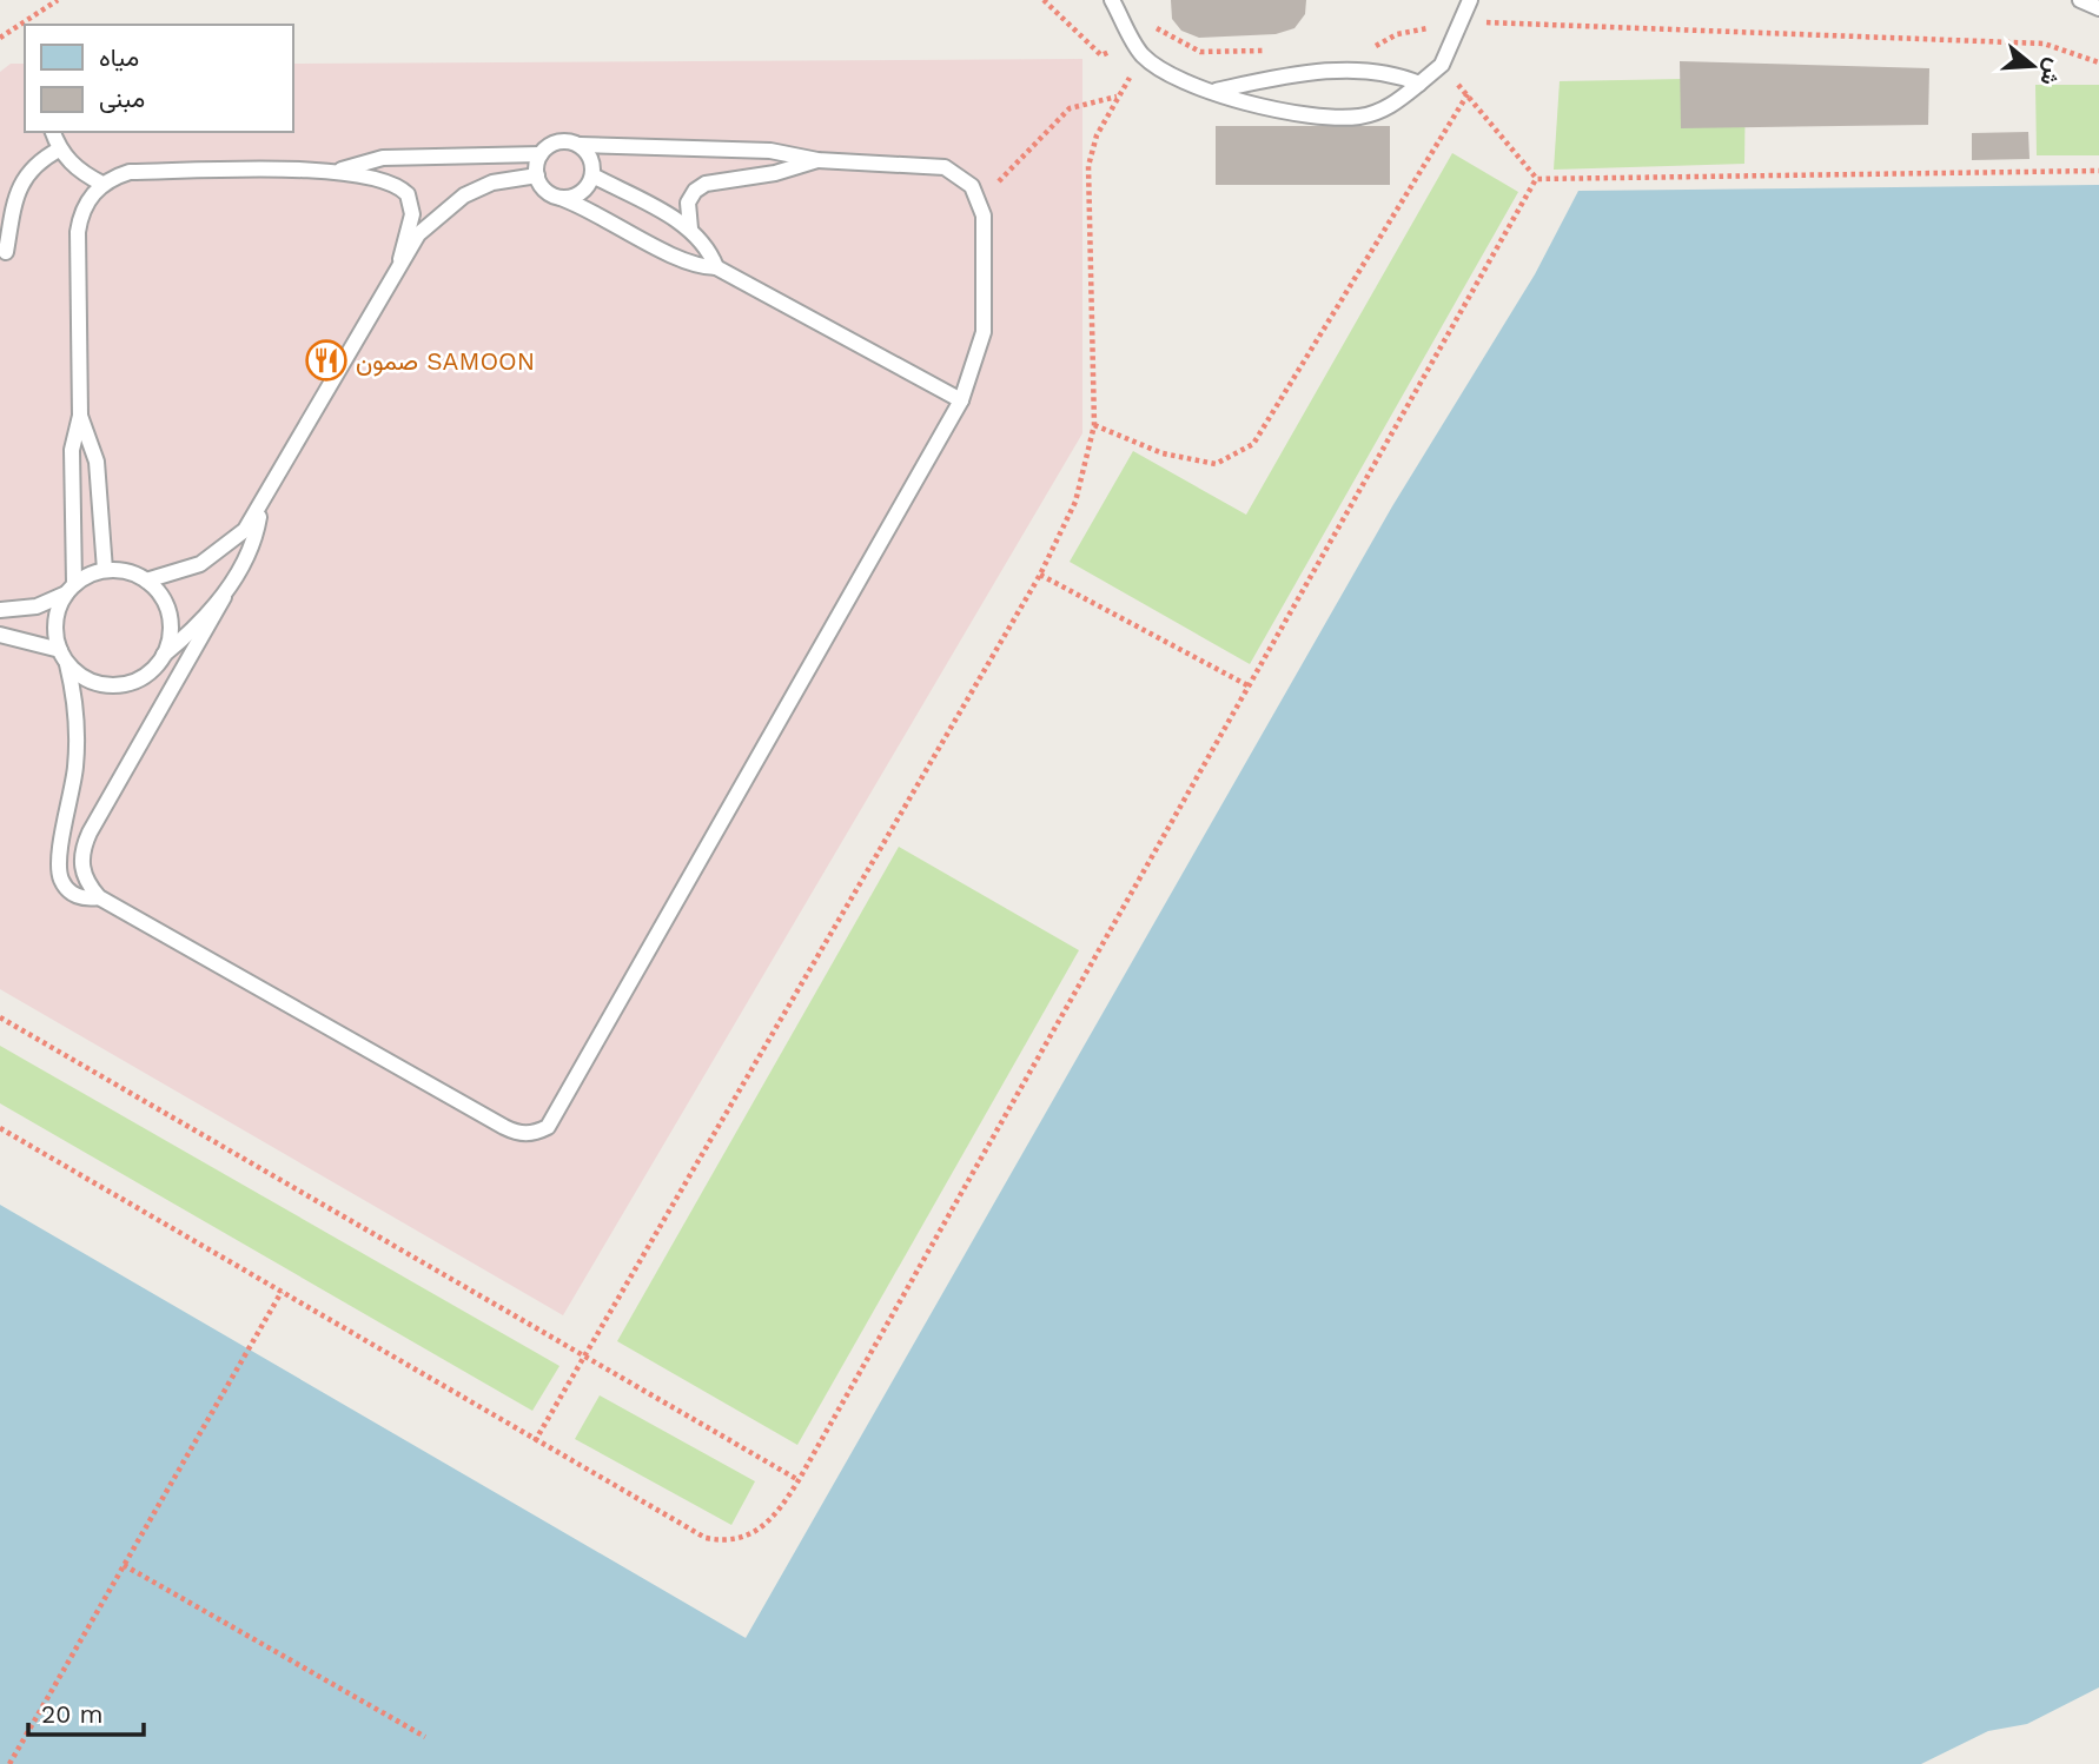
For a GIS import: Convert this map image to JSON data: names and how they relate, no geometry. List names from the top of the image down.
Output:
{
  "places": {
    "restaurant": ["صمون SAMOON"]
  },
  "legend": ["مياه", "مبنى"],
  "scale_bar": "20 m",
  "north": "right"
}
